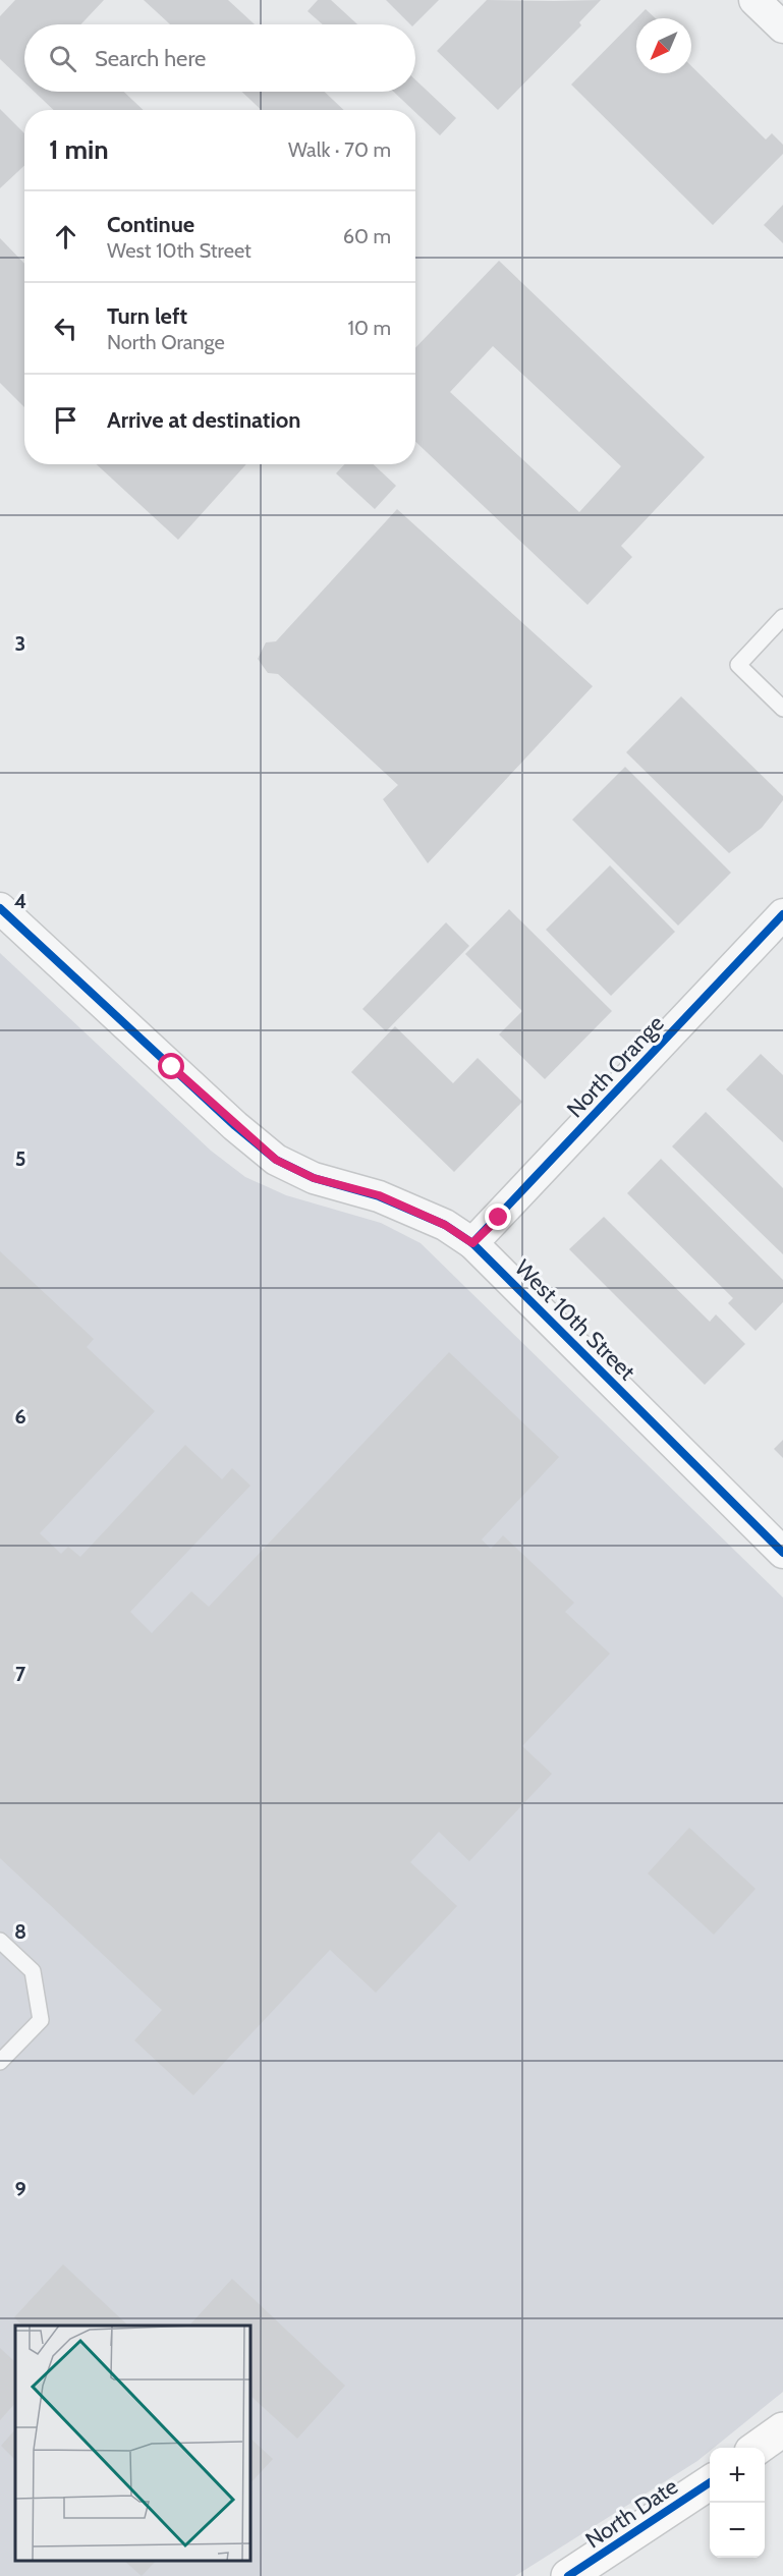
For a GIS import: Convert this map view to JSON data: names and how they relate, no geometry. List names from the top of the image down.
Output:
{
  "streets": {
    "street": ["North Orange", "West 10th Street", "North Date"]
  },
  "crossings": [
    ["North Orange", "West 10th Street"]
  ],
  "north": "bottom left",
  "page": {
    "search": "Search here",
    "heading": ["1 min", "Walk · 70 m"],
    "list": [
      ["Continue", "West 10th Street", "60 m"],
      ["Turn left", "North Orange", "10 m"],
      "Arrive at destination"
    ],
    "map_buttons": ["+", "−"]
  },
  "grid": {
    "rows": [
      "3",
      "4",
      "5",
      "6",
      "7",
      "8",
      "9"
    ]
  }
}
